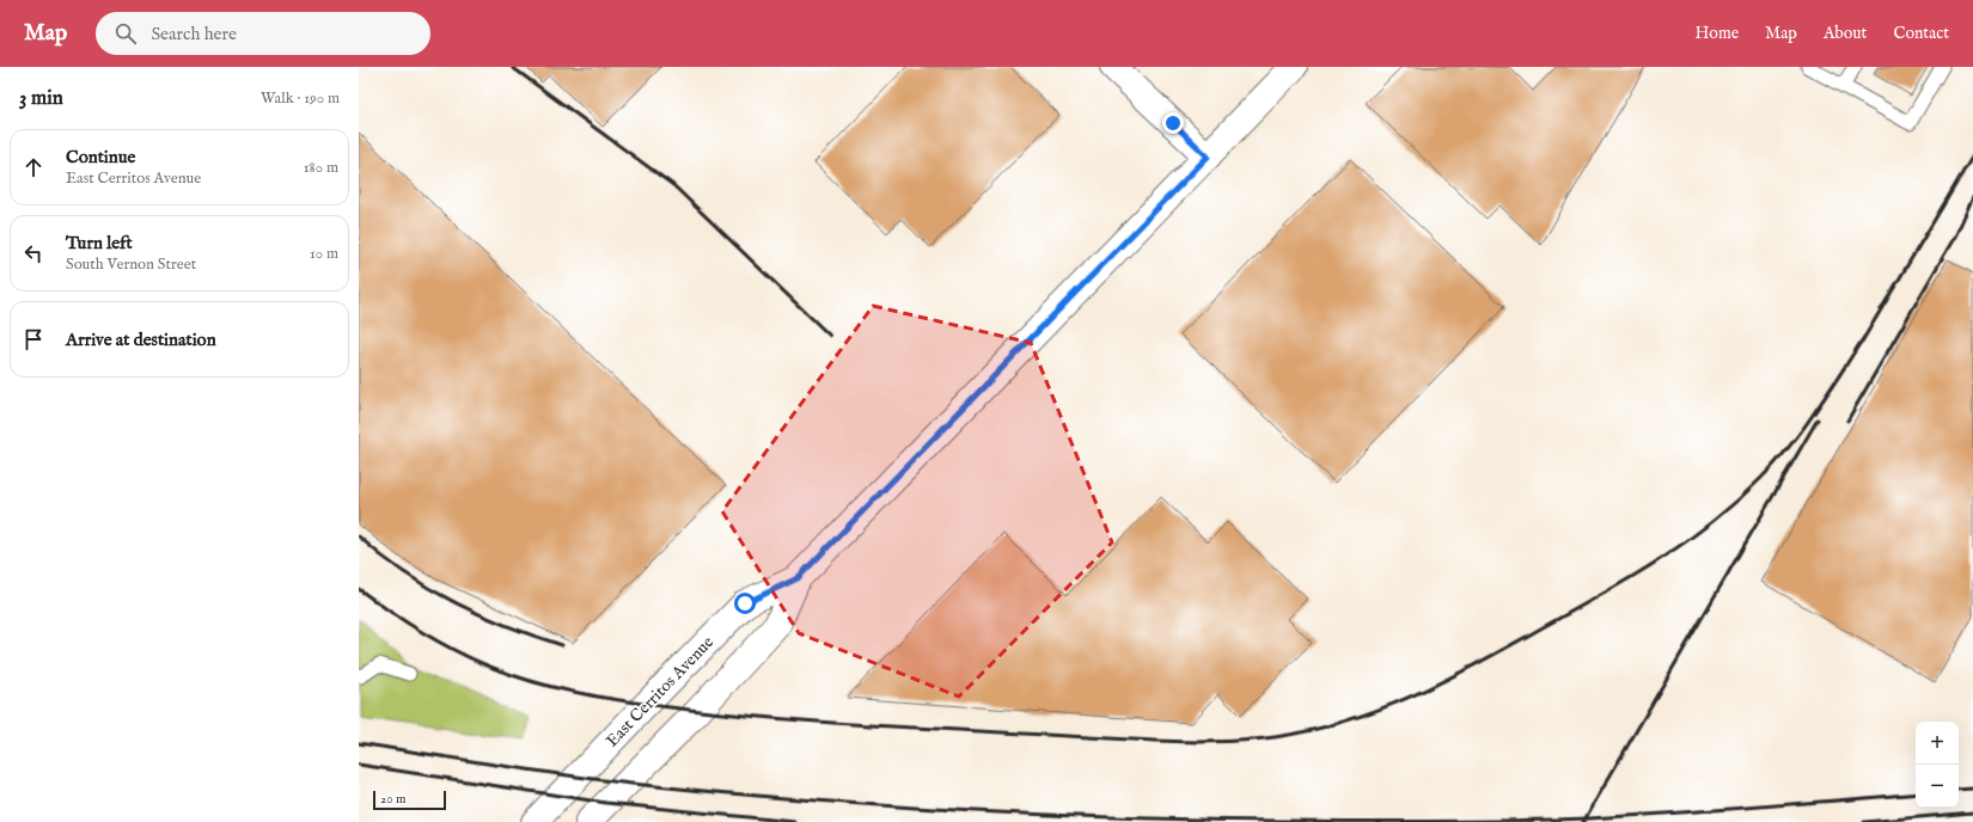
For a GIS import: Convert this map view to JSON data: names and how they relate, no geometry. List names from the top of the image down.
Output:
{
  "streets": {
    "main road": ["East Cerritos Avenue"]
  },
  "scale_bar": "20 m",
  "page": {
    "header": "Map",
    "search": "Search here",
    "nav": [
      "Home",
      "Map",
      "About",
      "Contact"
    ],
    "heading": ["3 min", "Walk · 190 m"],
    "list": [
      ["Continue", "East Cerritos Avenue", "180 m"],
      ["Turn left", "South Vernon Street", "10 m"],
      "Arrive at destination"
    ],
    "map_buttons": ["+", "−"],
    "scale": "20 m"
  }
}
